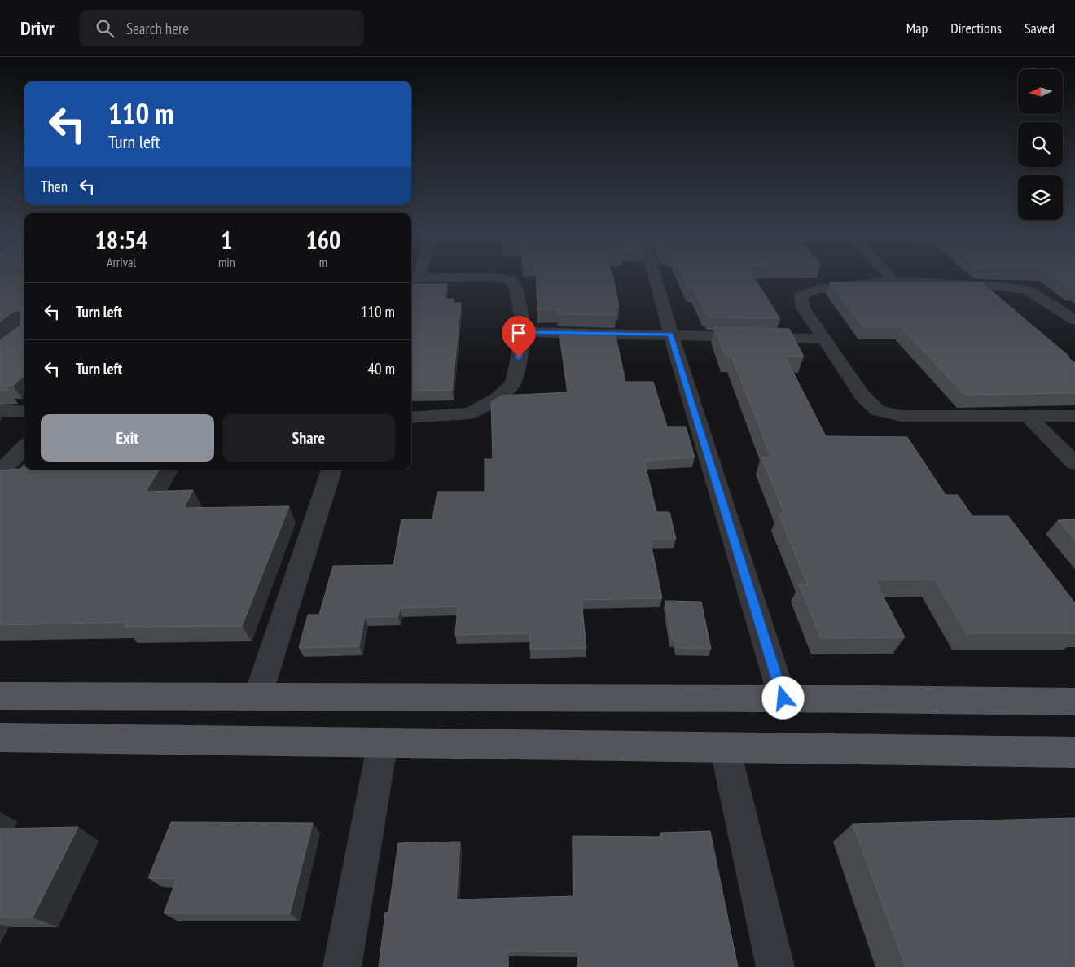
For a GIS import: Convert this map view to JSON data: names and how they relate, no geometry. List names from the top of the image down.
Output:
{
  "north": "left",
  "page": {
    "header": "Drivr",
    "search": "Search here",
    "nav": ["Map", "Directions", "Saved"],
    "turn": ["110 m", "Turn left"],
    "then": "Then",
    "eta": [
      "18:54",
      "Arrival",
      "1",
      "min",
      "160",
      "m"
    ],
    "list": [
      {
        "name": "Turn left",
        "value": "110 m"
      },
      {
        "name": "Turn left",
        "value": "40 m"
      }
    ],
    "buttons": ["Exit", "Share"]
  }
}
